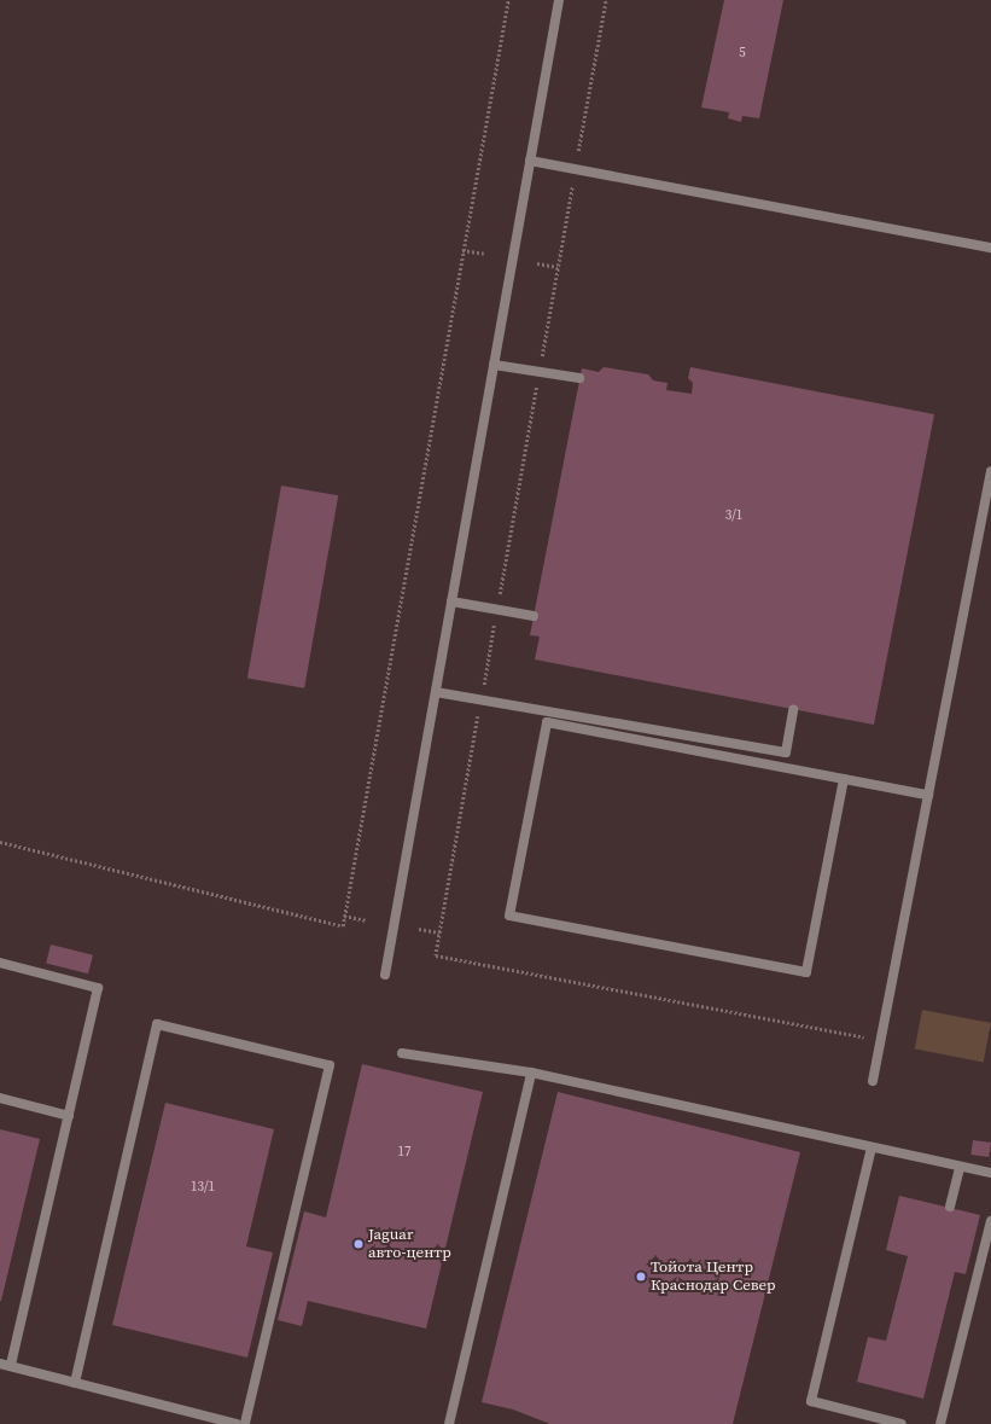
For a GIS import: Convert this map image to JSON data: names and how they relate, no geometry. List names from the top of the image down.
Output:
{
  "places": ["Jaguar авто-центр", "Тойота Центр Краснодар Север"],
  "house_numbers": [
    "5",
    "3/1",
    "17",
    "13/1"
  ]
}
